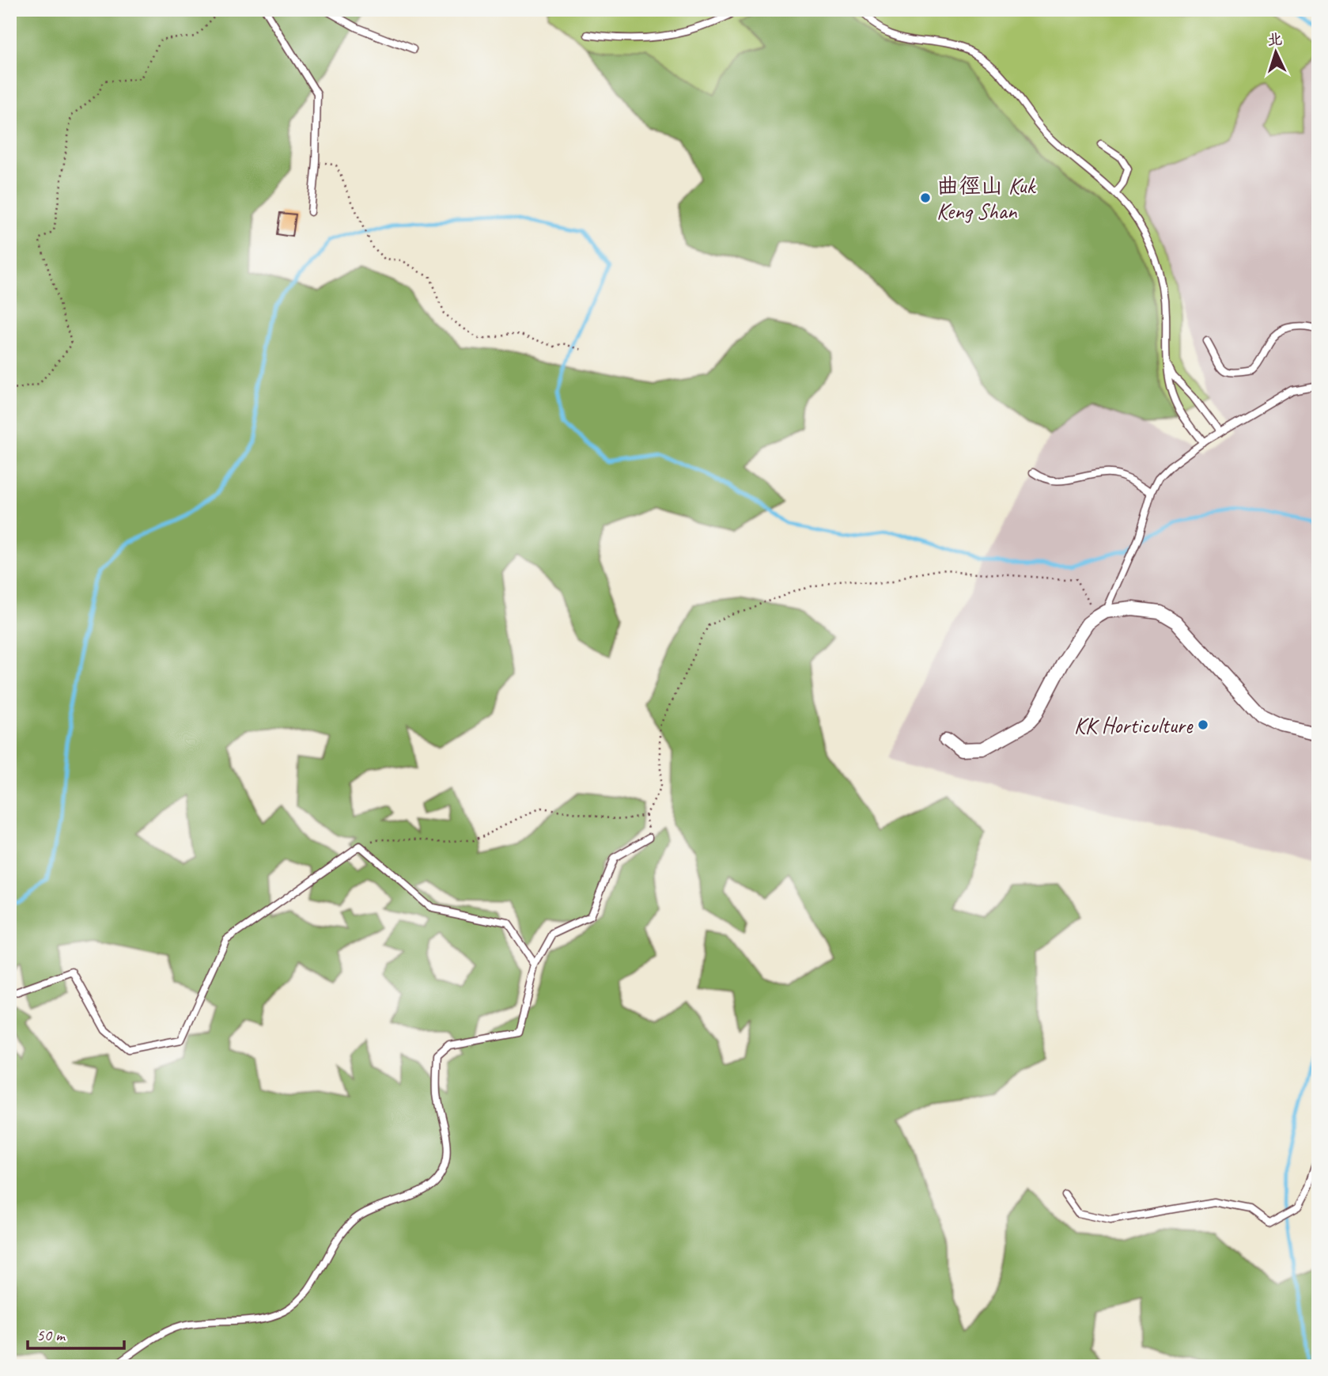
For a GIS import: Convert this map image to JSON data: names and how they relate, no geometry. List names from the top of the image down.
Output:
{
  "places": ["曲徑山 Kuk Keng Shan", "KK Horticulture"],
  "scale_bar": "50 m",
  "north": "top"
}
